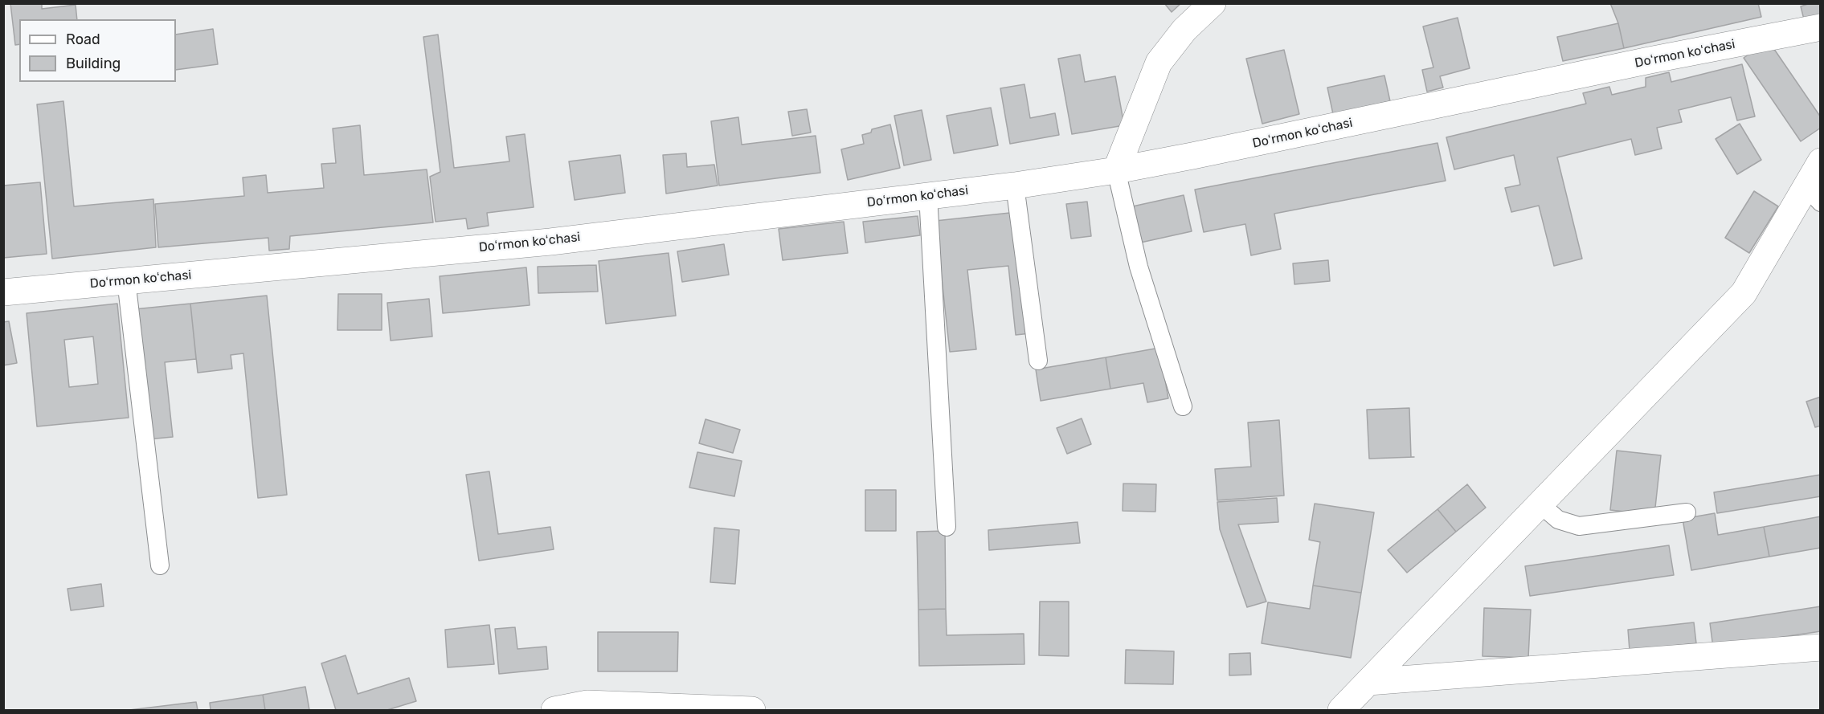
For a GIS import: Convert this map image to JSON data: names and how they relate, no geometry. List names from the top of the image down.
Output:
{
  "streets": {
    "street": ["Doʻrmon koʻchasi"]
  },
  "legend": ["Road", "Building"]
}
